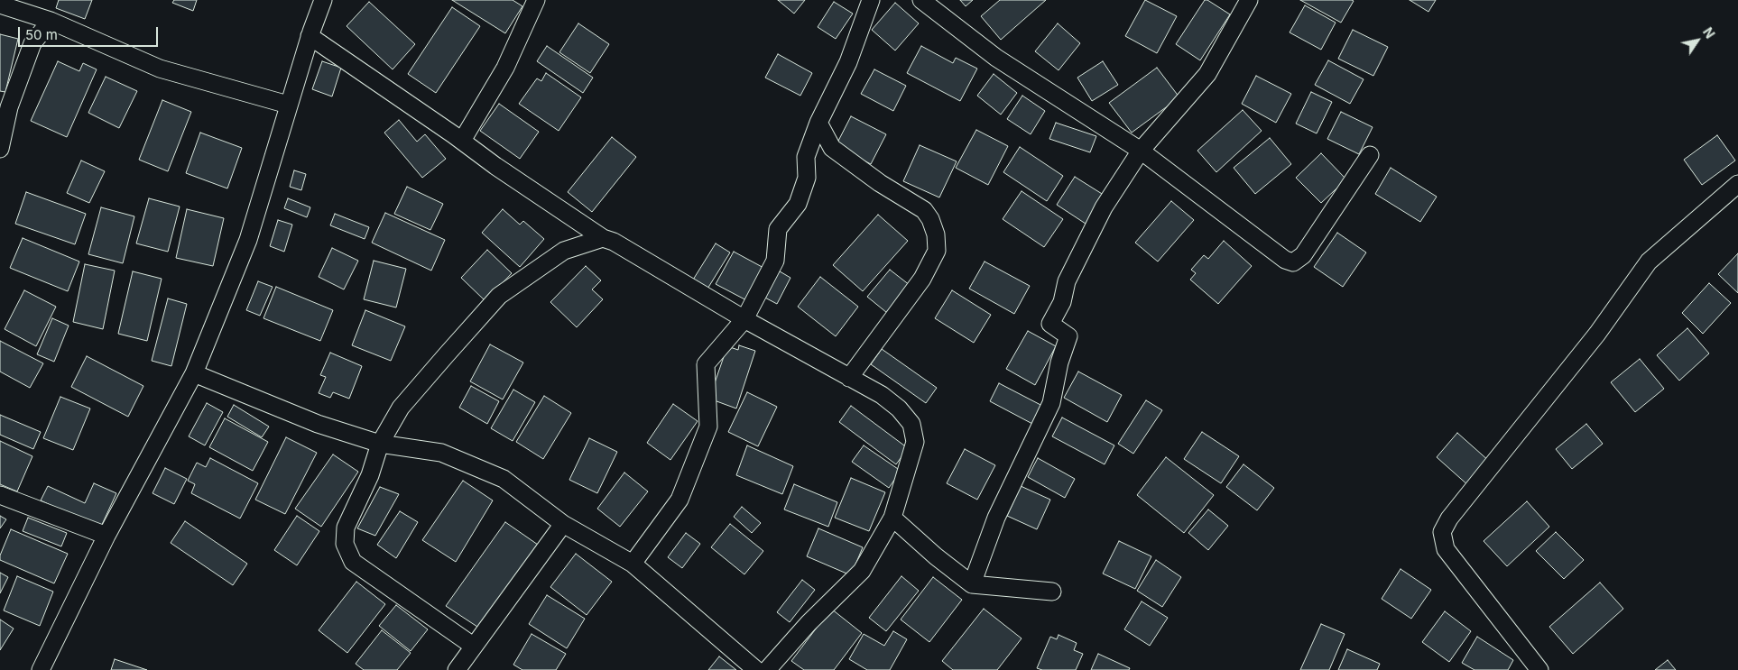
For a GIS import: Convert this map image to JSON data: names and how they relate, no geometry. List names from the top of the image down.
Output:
{
  "scale_bar": "50 m",
  "north": "top right"
}
